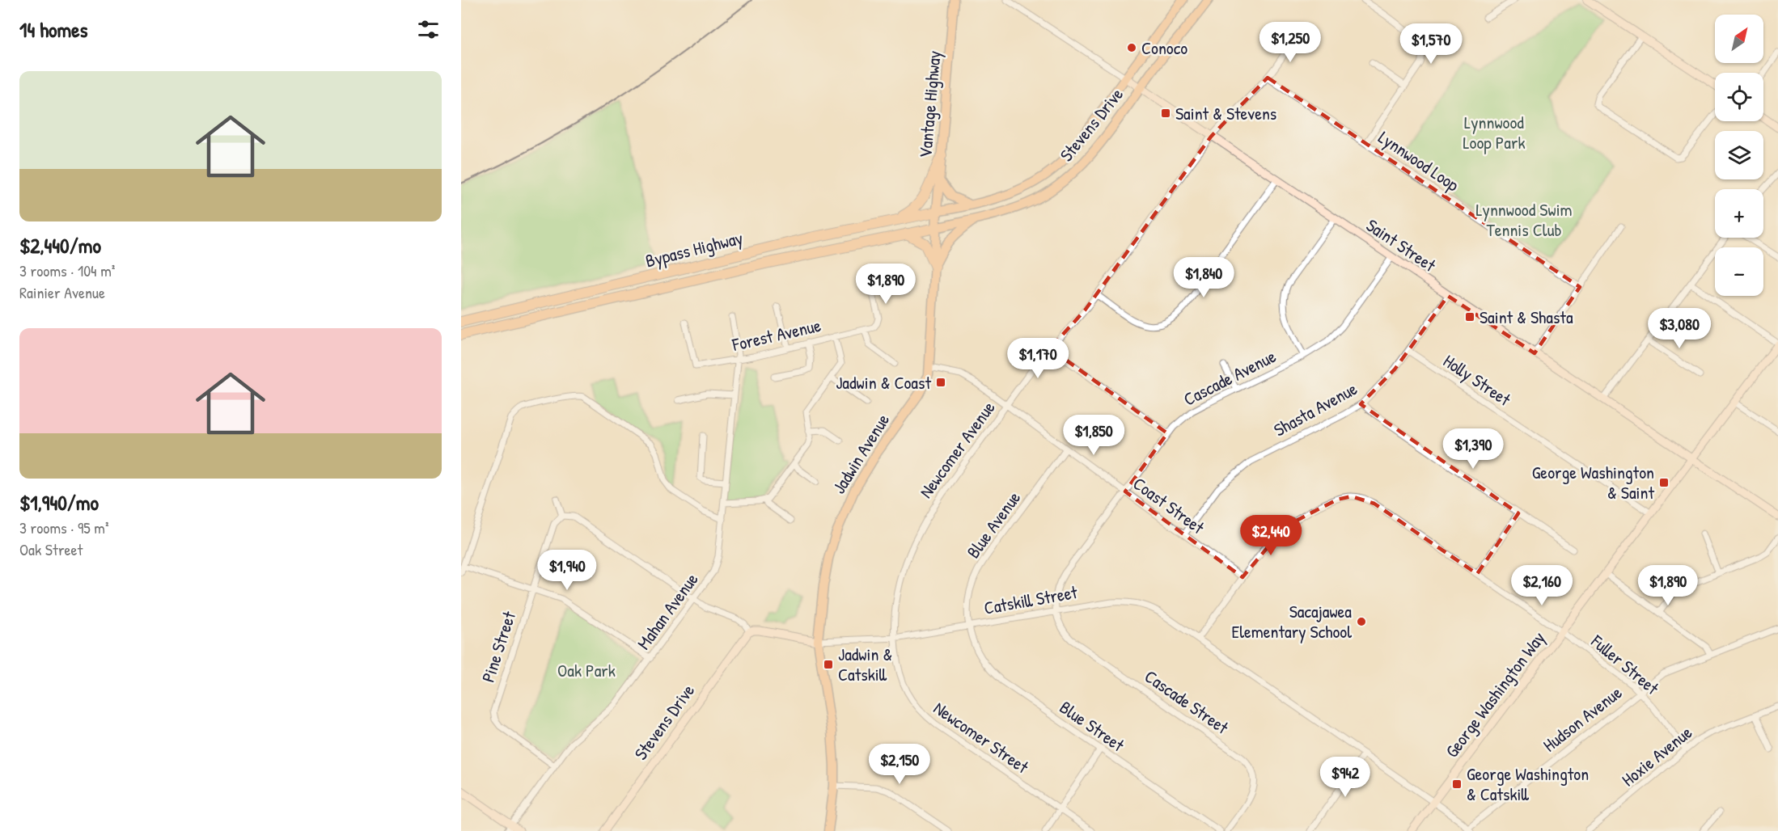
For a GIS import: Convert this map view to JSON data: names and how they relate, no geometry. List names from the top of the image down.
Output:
{
  "streets": {
    "highway": ["Bypass Highway"],
    "main road": ["Vantage Highway", "Stevens Drive", "Jadwin Avenue"],
    "street": [
      "Lynnwood Loop",
      "Saint Street",
      "Forest Avenue",
      "Cascade Avenue",
      "Holly Street",
      "Shasta Avenue",
      "Newcomer Avenue",
      "Coast Street",
      "Blue Avenue",
      "Catskill Street",
      "Mahan Avenue",
      "Pine Street",
      "Fuller Street",
      "George Washington Way",
      "Cascade Street",
      "Hudson Avenue",
      "Blue Street",
      "Newcomer Street",
      "Hoxie Avenue"
    ]
  },
  "crossings": [
    ["Vantage Highway", "Stevens Drive"],
    ["Vantage Highway", "Bypass Highway"],
    ["Vantage Highway", "Jadwin Avenue"],
    ["Stevens Drive", "Saint Street"],
    ["Stevens Drive", "Bypass Highway"],
    ["Stevens Drive", "Jadwin Avenue"],
    ["Stevens Drive", "Catskill Street"],
    ["Saint Street", "Cascade Avenue"],
    ["Saint Street", "Shasta Avenue"],
    ["Saint Street", "Newcomer Avenue"],
    ["Saint Street", "George Washington Way"],
    ["Bypass Highway", "Jadwin Avenue"],
    ["Forest Avenue", "Mahan Avenue"],
    ["Cascade Avenue", "Coast Street"],
    ["Cascade Avenue", "Catskill Street"],
    ["Cascade Avenue", "Cascade Street"],
    ["Holly Street", "Shasta Avenue"],
    ["Holly Street", "George Washington Way"],
    ["Shasta Avenue", "Coast Street"],
    ["Newcomer Avenue", "Coast Street"],
    ["Newcomer Avenue", "Catskill Street"],
    ["Newcomer Avenue", "Newcomer Street"],
    ["Jadwin Avenue", "Coast Street"],
    ["Jadwin Avenue", "Catskill Street"],
    ["Coast Street", "Blue Avenue"],
    ["Coast Street", "Fuller Street"],
    ["Blue Avenue", "Catskill Street"],
    ["Blue Avenue", "Blue Street"],
    ["Catskill Street", "George Washington Way"],
    ["Catskill Street", "Cascade Street"],
    ["Catskill Street", "Hudson Avenue"],
    ["Catskill Street", "Blue Street"],
    ["Catskill Street", "Newcomer Street"],
    ["Mahan Avenue", "Pine Street"],
    ["Fuller Street", "George Washington Way"],
    ["Fuller Street", "Hudson Avenue"],
    ["Fuller Street", "Hoxie Avenue"]
  ],
  "parks": ["Lynnwood Loop Park", "Lynnwood Swim Tennis Club", "Oak Park"],
  "places": {
    "other": ["Conoco", "Sacajawea Elementary School"],
    "transit": [
      "Saint & Stevens",
      "Saint & Shasta",
      "Jadwin & Coast",
      "George Washington & Saint",
      "Jadwin & Catskill",
      "George Washington & Catskill"
    ]
  },
  "north": "top right",
  "page": {
    "heading": "14 homes",
    "map_buttons": ["+", "−"],
    "price": [
      "$1,250",
      "$1,570",
      "$1,840",
      "$1,890",
      "$3,080",
      "$1,170",
      "$1,850",
      "$1,390",
      "$2,440",
      "$1,940",
      "$2,160",
      "$1,890",
      "$2,150",
      "$942"
    ],
    "list": [
      {
        "name": "$2,440/mo",
        "note": "3 rooms · 104 m² · Rainier Avenue"
      },
      {
        "name": "$1,940/mo",
        "note": "3 rooms · 95 m² · Oak Street"
      }
    ]
  }
}
